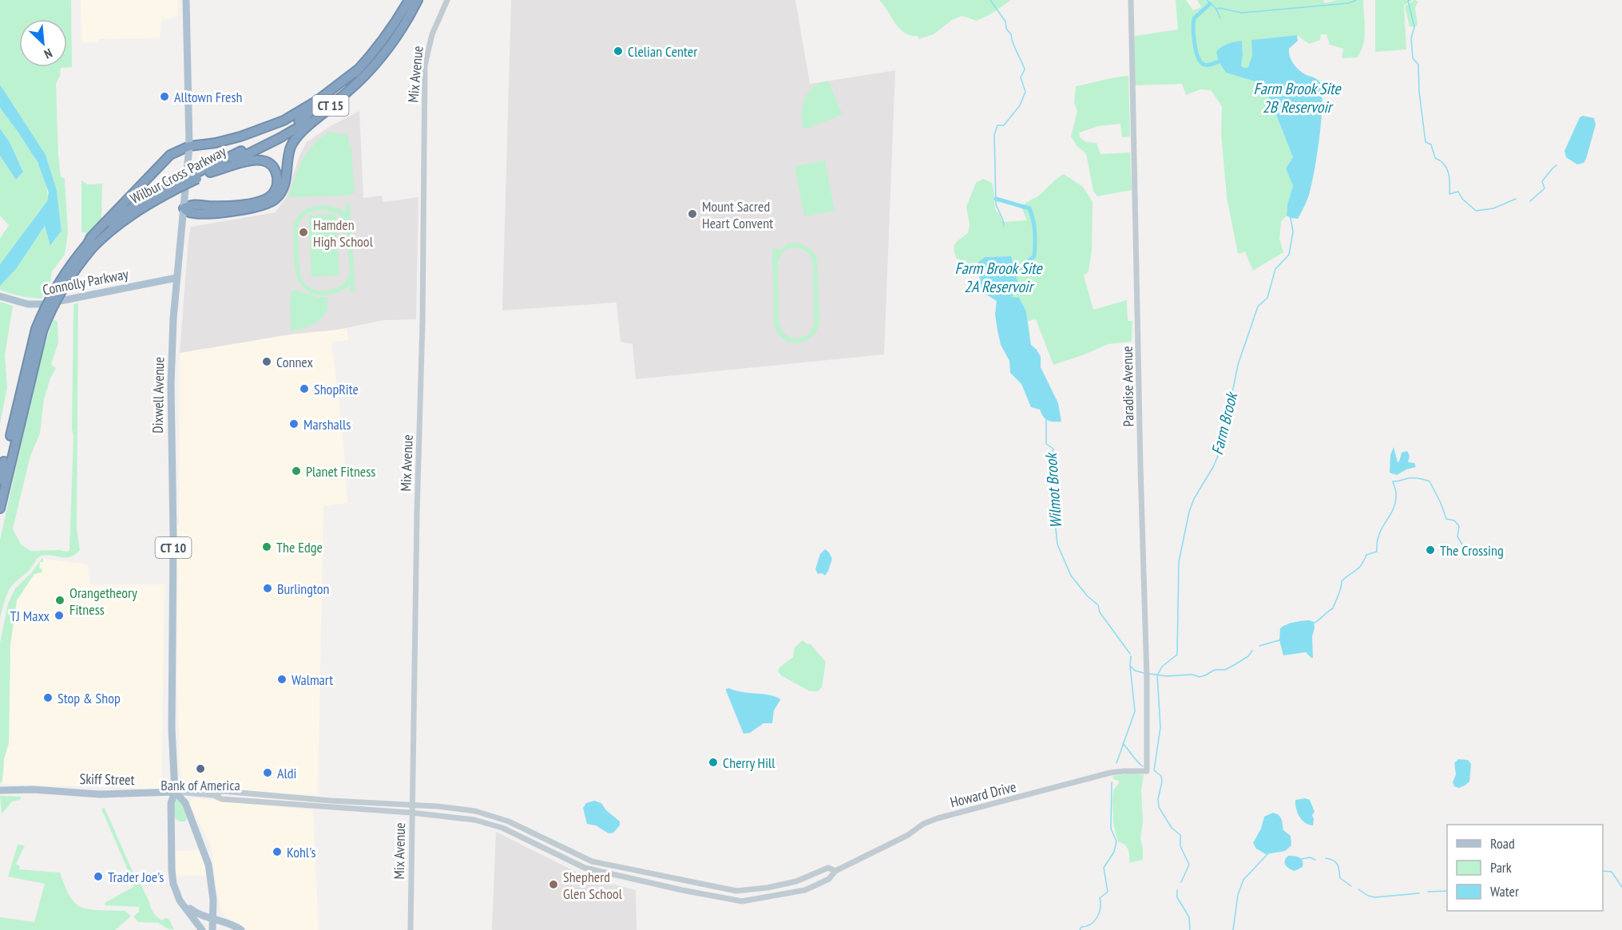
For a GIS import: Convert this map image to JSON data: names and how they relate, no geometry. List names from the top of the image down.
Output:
{
  "streets": {
    "highway": ["CT 15", "Wilbur Cross Parkway"],
    "main road": [
      "Connolly Parkway",
      "Dixwell Avenue",
      "CT 10",
      "Skiff Street"
    ],
    "street": ["Mix Avenue", "Paradise Avenue", "Howard Drive"]
  },
  "crossings": [
    ["Mix Avenue", "Skiff Street"],
    ["Connolly Parkway", "Dixwell Avenue"],
    ["Paradise Avenue", "Howard Drive"],
    ["Dixwell Avenue", "Skiff Street"],
    ["Skiff Street", "Howard Drive"]
  ],
  "water": [
    "Farm Brook Site 2B Reservoir",
    "Farm Brook Site 2A Reservoir",
    "Farm Brook",
    "Wilmot Brook"
  ],
  "places": [
    "Clelian Center",
    "Alltown Fresh",
    "Mount Sacred Heart Convent",
    "Hamden High School",
    "Connex",
    "ShopRite",
    "Marshalls",
    "Planet Fitness",
    "The Edge",
    "The Crossing",
    "Burlington",
    "Orangetheory Fitness",
    "TJ Maxx",
    "Walmart",
    "Stop & Shop",
    "Cherry Hill",
    "Bank of America",
    "Aldi",
    "Kohl's",
    "Trader Joe's",
    "Shepherd Glen School"
  ],
  "legend": ["Road", "Park", "Water"],
  "north": "bottom right"
}
